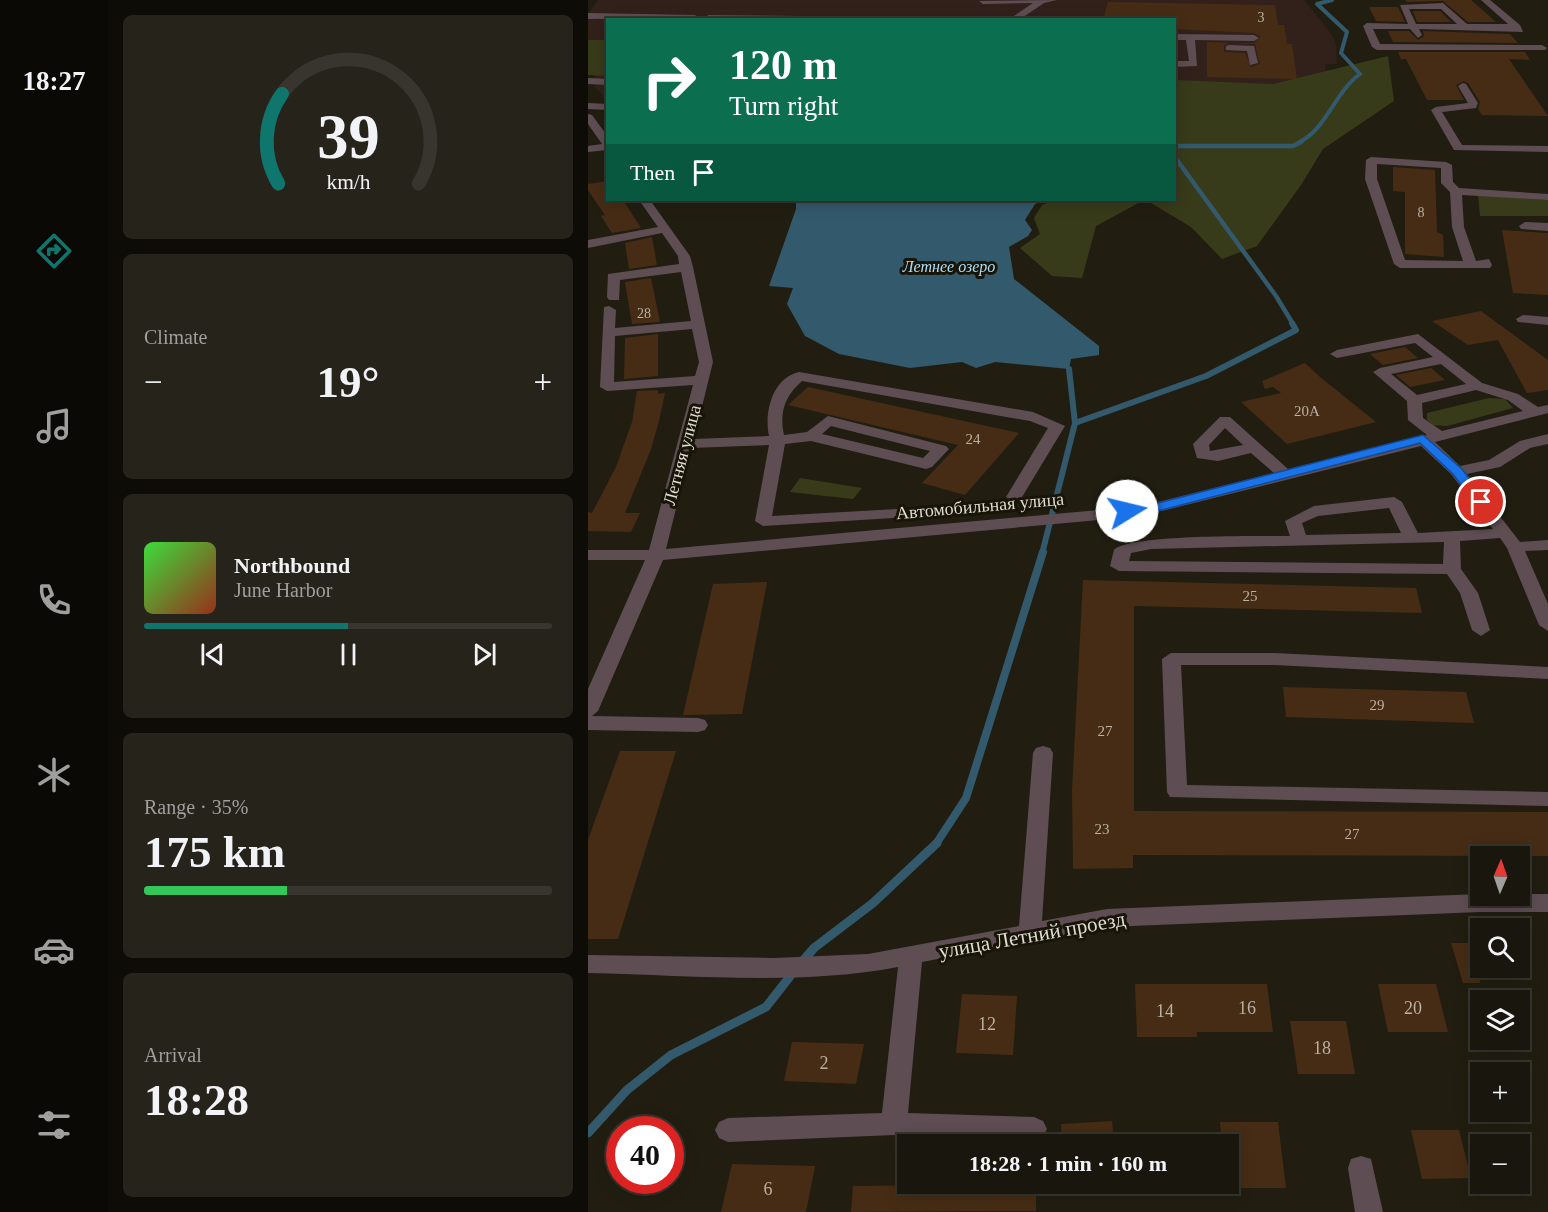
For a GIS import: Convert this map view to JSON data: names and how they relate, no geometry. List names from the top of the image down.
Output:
{
  "streets": {
    "street": ["Летняя улица", "Автомобильная улица", "улица Летний проезд"]
  },
  "crossings": [
    ["Летняя улица", "Автомобильная улица"]
  ],
  "water": ["Летнее озеро"],
  "house_numbers": [
    "3",
    "8",
    "28",
    "20A",
    "24",
    "25",
    "29",
    "27",
    "23",
    "27",
    "16",
    "20",
    "14",
    "12",
    "18",
    "2",
    "6"
  ],
  "north": "top",
  "page": {
    "tabs": "18:27",
    "turn": ["120 m", "Turn right"],
    "then": "Then",
    "tile": [
      "Climate",
      ["Range · 35%", "175 km"],
      ["Arrival", "18:28"]
    ],
    "heat": ["−", "19°", "+"],
    "song": ["Northbound", "June Harbor"],
    "map_buttons": ["+", "−"],
    "limit": "40",
    "trip": "18:28 · 1 min · 160 m",
    "gauge": ["39", "km/h"]
  }
}
